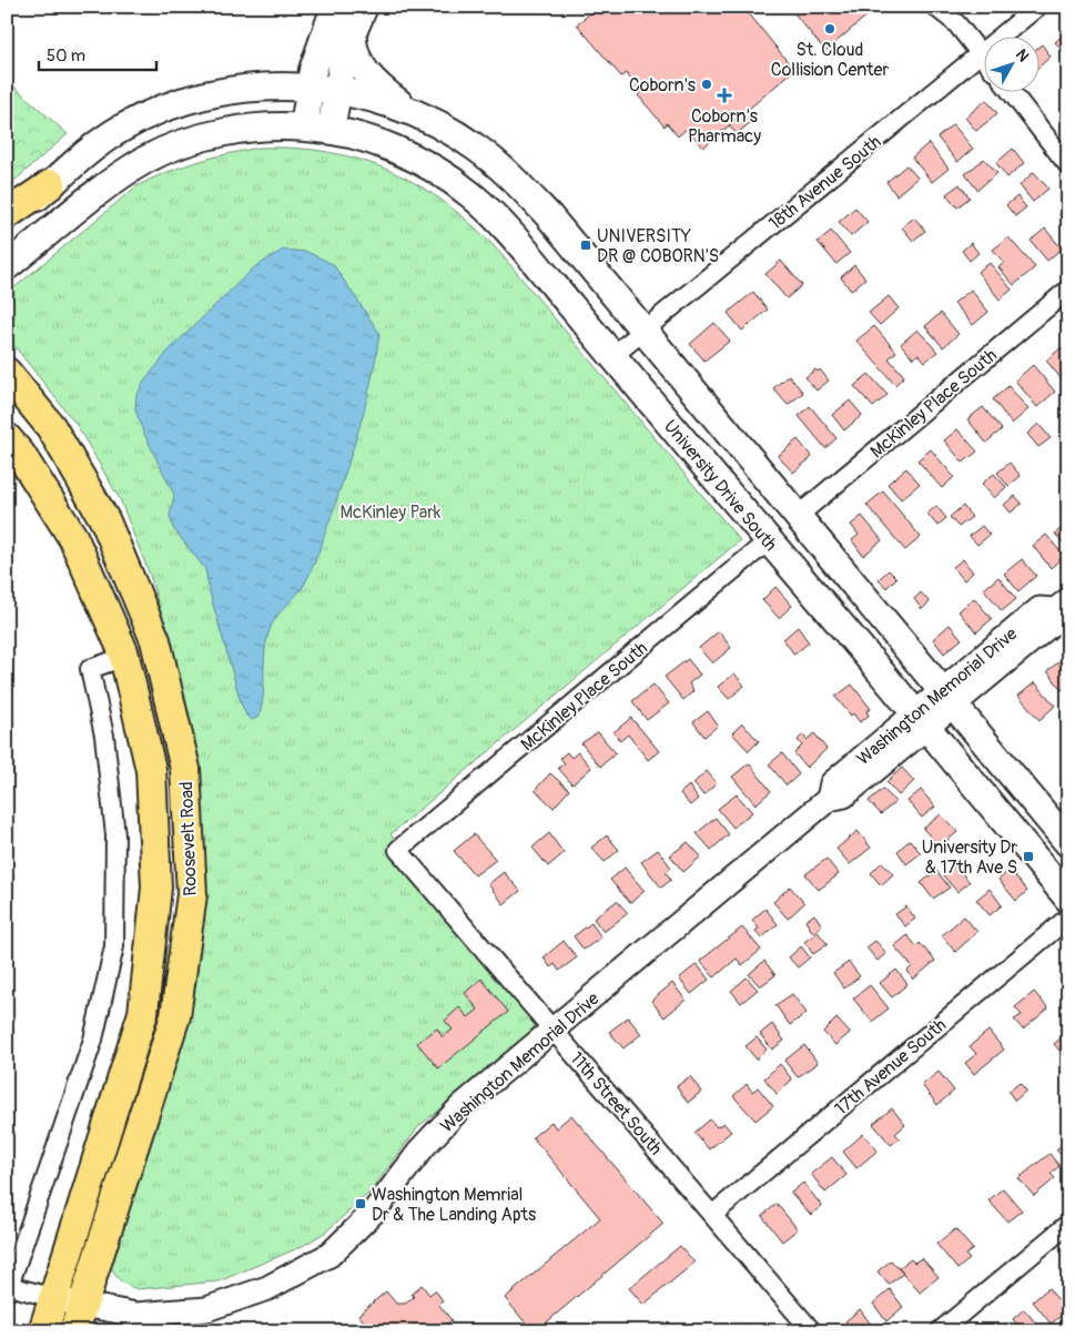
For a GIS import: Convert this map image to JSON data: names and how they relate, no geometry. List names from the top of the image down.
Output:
{
  "streets": {
    "main road": ["University Drive South", "Roosevelt Road"],
    "street": [
      "18th Avenue South",
      "McKinley Place South",
      "Washington Memorial Drive",
      "17th Avenue South",
      "11th Street South"
    ]
  },
  "crossings": [
    ["18th Avenue South", "University Drive South"],
    ["McKinley Place South", "University Drive South"],
    ["McKinley Place South", "11th Street South"],
    ["University Drive South", "Washington Memorial Drive"],
    ["Washington Memorial Drive", "Roosevelt Road"],
    ["Washington Memorial Drive", "11th Street South"],
    ["17th Avenue South", "11th Street South"]
  ],
  "parks": ["McKinley Park"],
  "places": {
    "other": ["St. Cloud Collision Center", "Coborn's"],
    "health": ["Coborn's Pharmacy"],
    "transit": ["UNIVERSITY DR @ COBORN'S", "University Dr & 17th Ave S", "Washington Memrial Dr & The Landing Apts"]
  },
  "scale_bar": "50 m",
  "north": "top right"
}
